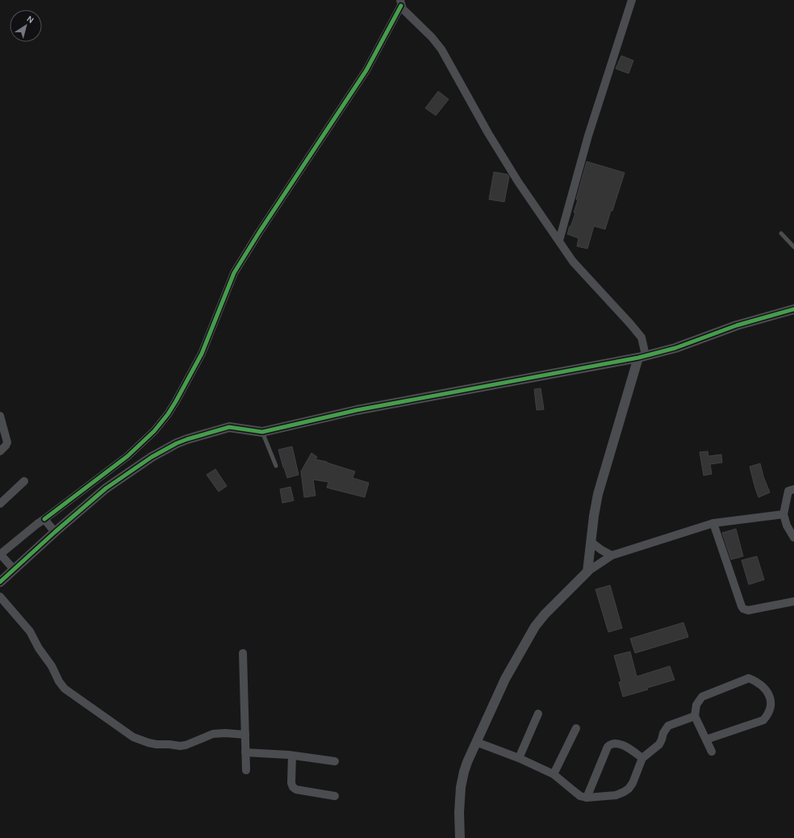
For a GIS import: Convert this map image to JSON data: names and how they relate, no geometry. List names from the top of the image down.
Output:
{
  "north": "top right"
}
